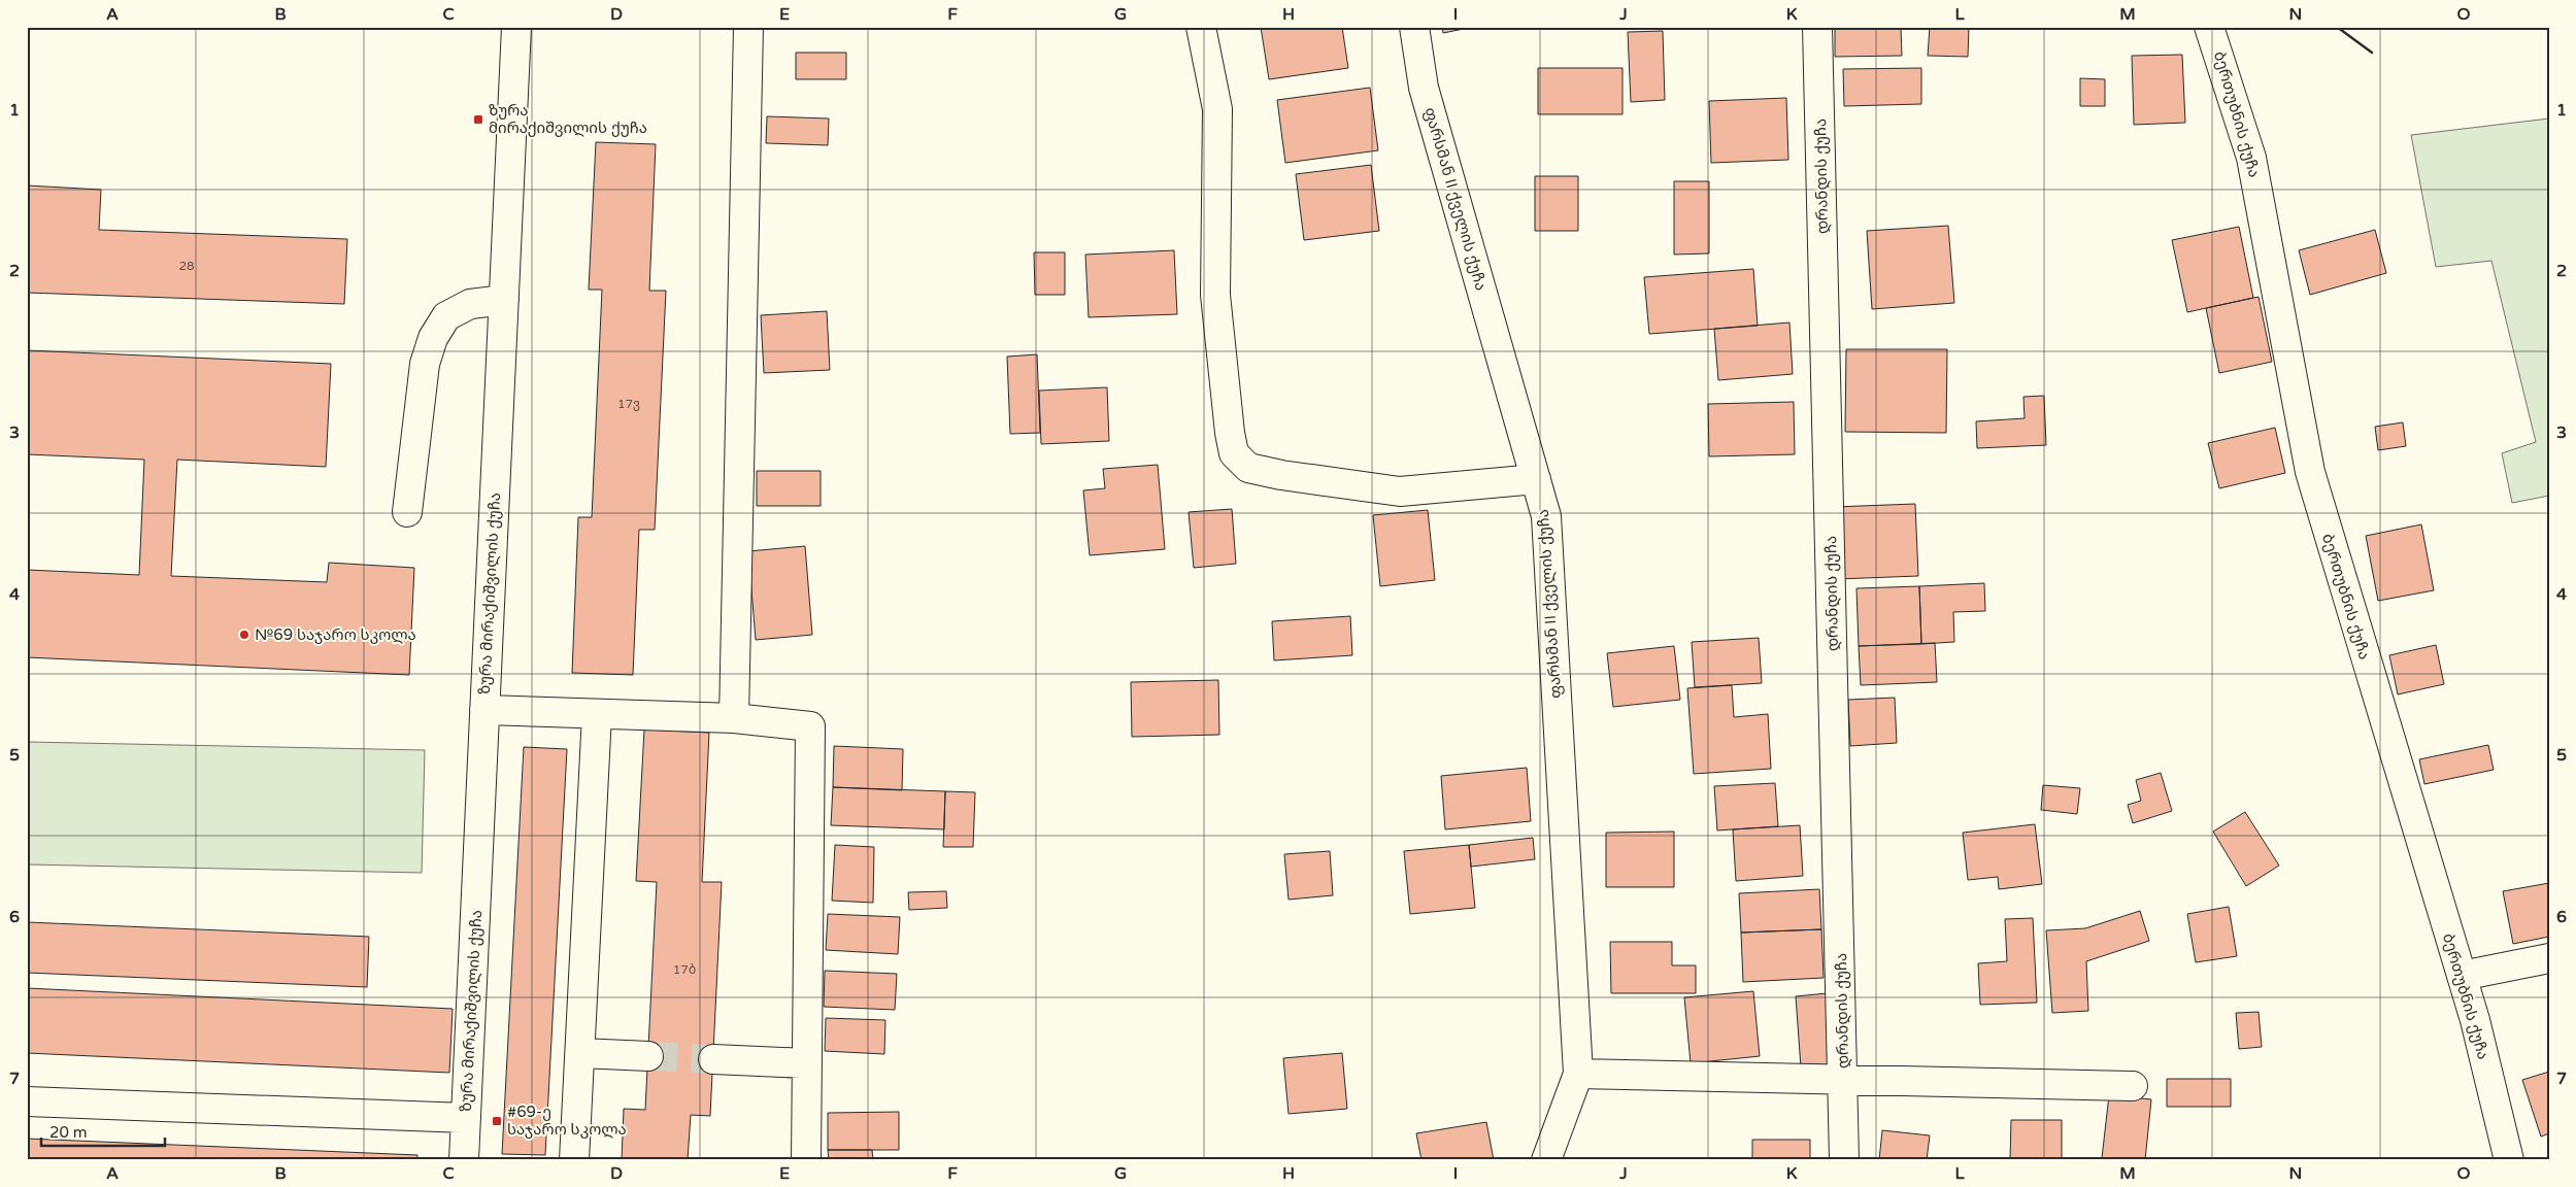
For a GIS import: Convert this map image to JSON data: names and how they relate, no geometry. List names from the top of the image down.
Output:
{
  "streets": {
    "street": [
      "ბერთუბნის ქუჩა",
      "დრანდის ქუჩა",
      "ფარსმან II ქველის ქუჩა",
      "ზურა მირაქიშვილის ქუჩა"
    ]
  },
  "places": {
    "transit": ["ზურა მირაქიშვილის ქუჩა", "#69-ე საჯარო სკოლა"],
    "other": ["№69 საჯარო სკოლა"]
  },
  "house_numbers": ["28", "17ვ", "17ბ"],
  "scale_bar": "20 m",
  "grid": {
    "columns": [
      "A",
      "B",
      "C",
      "D",
      "E",
      "F",
      "G",
      "H",
      "I",
      "J",
      "K",
      "L",
      "M",
      "N",
      "O"
    ],
    "rows": [
      "1",
      "2",
      "3",
      "4",
      "5",
      "6",
      "7"
    ]
  }
}
